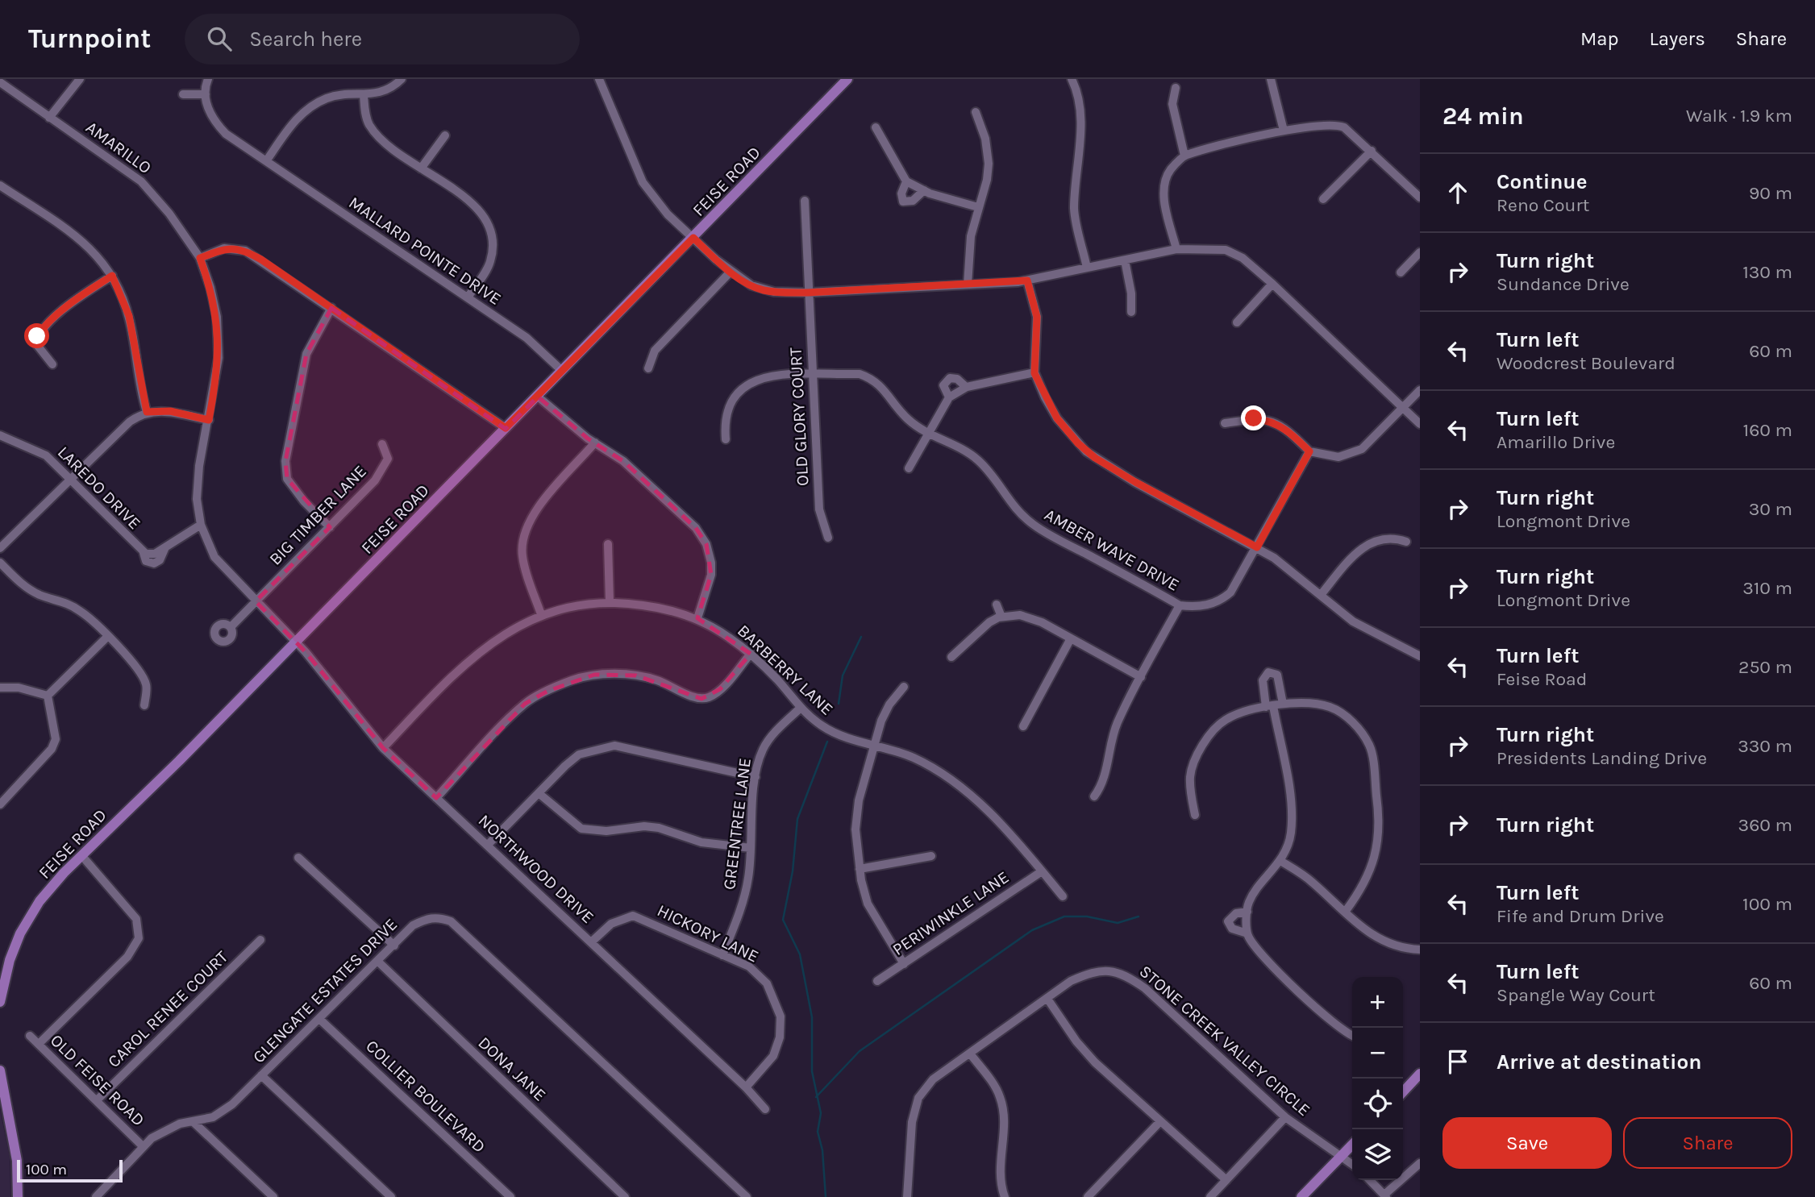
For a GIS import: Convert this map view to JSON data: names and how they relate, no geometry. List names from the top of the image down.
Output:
{
  "streets": {
    "main road": ["FEISE ROAD"],
    "street": [
      "AMARILLO",
      "MALLARD POINTE DRIVE",
      "OLD GLORY COURT",
      "LAREDO DRIVE",
      "BIG TIMBER LANE",
      "AMBER WAVE DRIVE",
      "BARBERRY LANE",
      "GREENTREE LANE",
      "NORTHWOOD DRIVE",
      "PERIWINKLE LANE",
      "HICKORY LANE",
      "GLENGATE ESTATES DRIVE",
      "CAROL RENEE COURT",
      "STONE CREEK VALLEY CIRCLE",
      "DONA JANE",
      "OLD FEISE ROAD",
      "COLLIER BOULEVARD"
    ]
  },
  "crossings": [
    ["AMARILLO", "NORTHWOOD DRIVE"],
    ["FEISE ROAD", "MALLARD POINTE DRIVE"],
    ["FEISE ROAD", "NORTHWOOD DRIVE"],
    ["OLD GLORY COURT", "AMBER WAVE DRIVE"],
    ["LAREDO DRIVE", "NORTHWOOD DRIVE"],
    ["BIG TIMBER LANE", "NORTHWOOD DRIVE"],
    ["BARBERRY LANE", "GREENTREE LANE"],
    ["BARBERRY LANE", "NORTHWOOD DRIVE"],
    ["BARBERRY LANE", "PERIWINKLE LANE"],
    ["GREENTREE LANE", "HICKORY LANE"],
    ["NORTHWOOD DRIVE", "HICKORY LANE"],
    ["GLENGATE ESTATES DRIVE", "DONA JANE"],
    ["GLENGATE ESTATES DRIVE", "OLD FEISE ROAD"],
    ["GLENGATE ESTATES DRIVE", "COLLIER BOULEVARD"],
    ["CAROL RENEE COURT", "OLD FEISE ROAD"]
  ],
  "scale_bar": "100 m",
  "page": {
    "header": "Turnpoint",
    "search": "Search here",
    "nav": ["Map", "Layers", "Share"],
    "heading": ["24 min", "Walk · 1.9 km"],
    "list": [
      ["Continue", "Reno Court", "90 m"],
      ["Turn right", "Sundance Drive", "130 m"],
      ["Turn left", "Woodcrest Boulevard", "60 m"],
      ["Turn left", "Amarillo Drive", "160 m"],
      ["Turn right", "Longmont Drive", "30 m"],
      ["Turn right", "Longmont Drive", "310 m"],
      ["Turn left", "Feise Road", "250 m"],
      ["Turn right", "Presidents Landing Drive", "330 m"],
      ["Turn right", "360 m"],
      ["Turn left", "Fife and Drum Drive", "100 m"],
      ["Turn left", "Spangle Way Court", "60 m"],
      "Arrive at destination"
    ],
    "map_buttons": ["+", "−"],
    "buttons": ["Save", "Share"],
    "scale": "100 m"
  }
}
